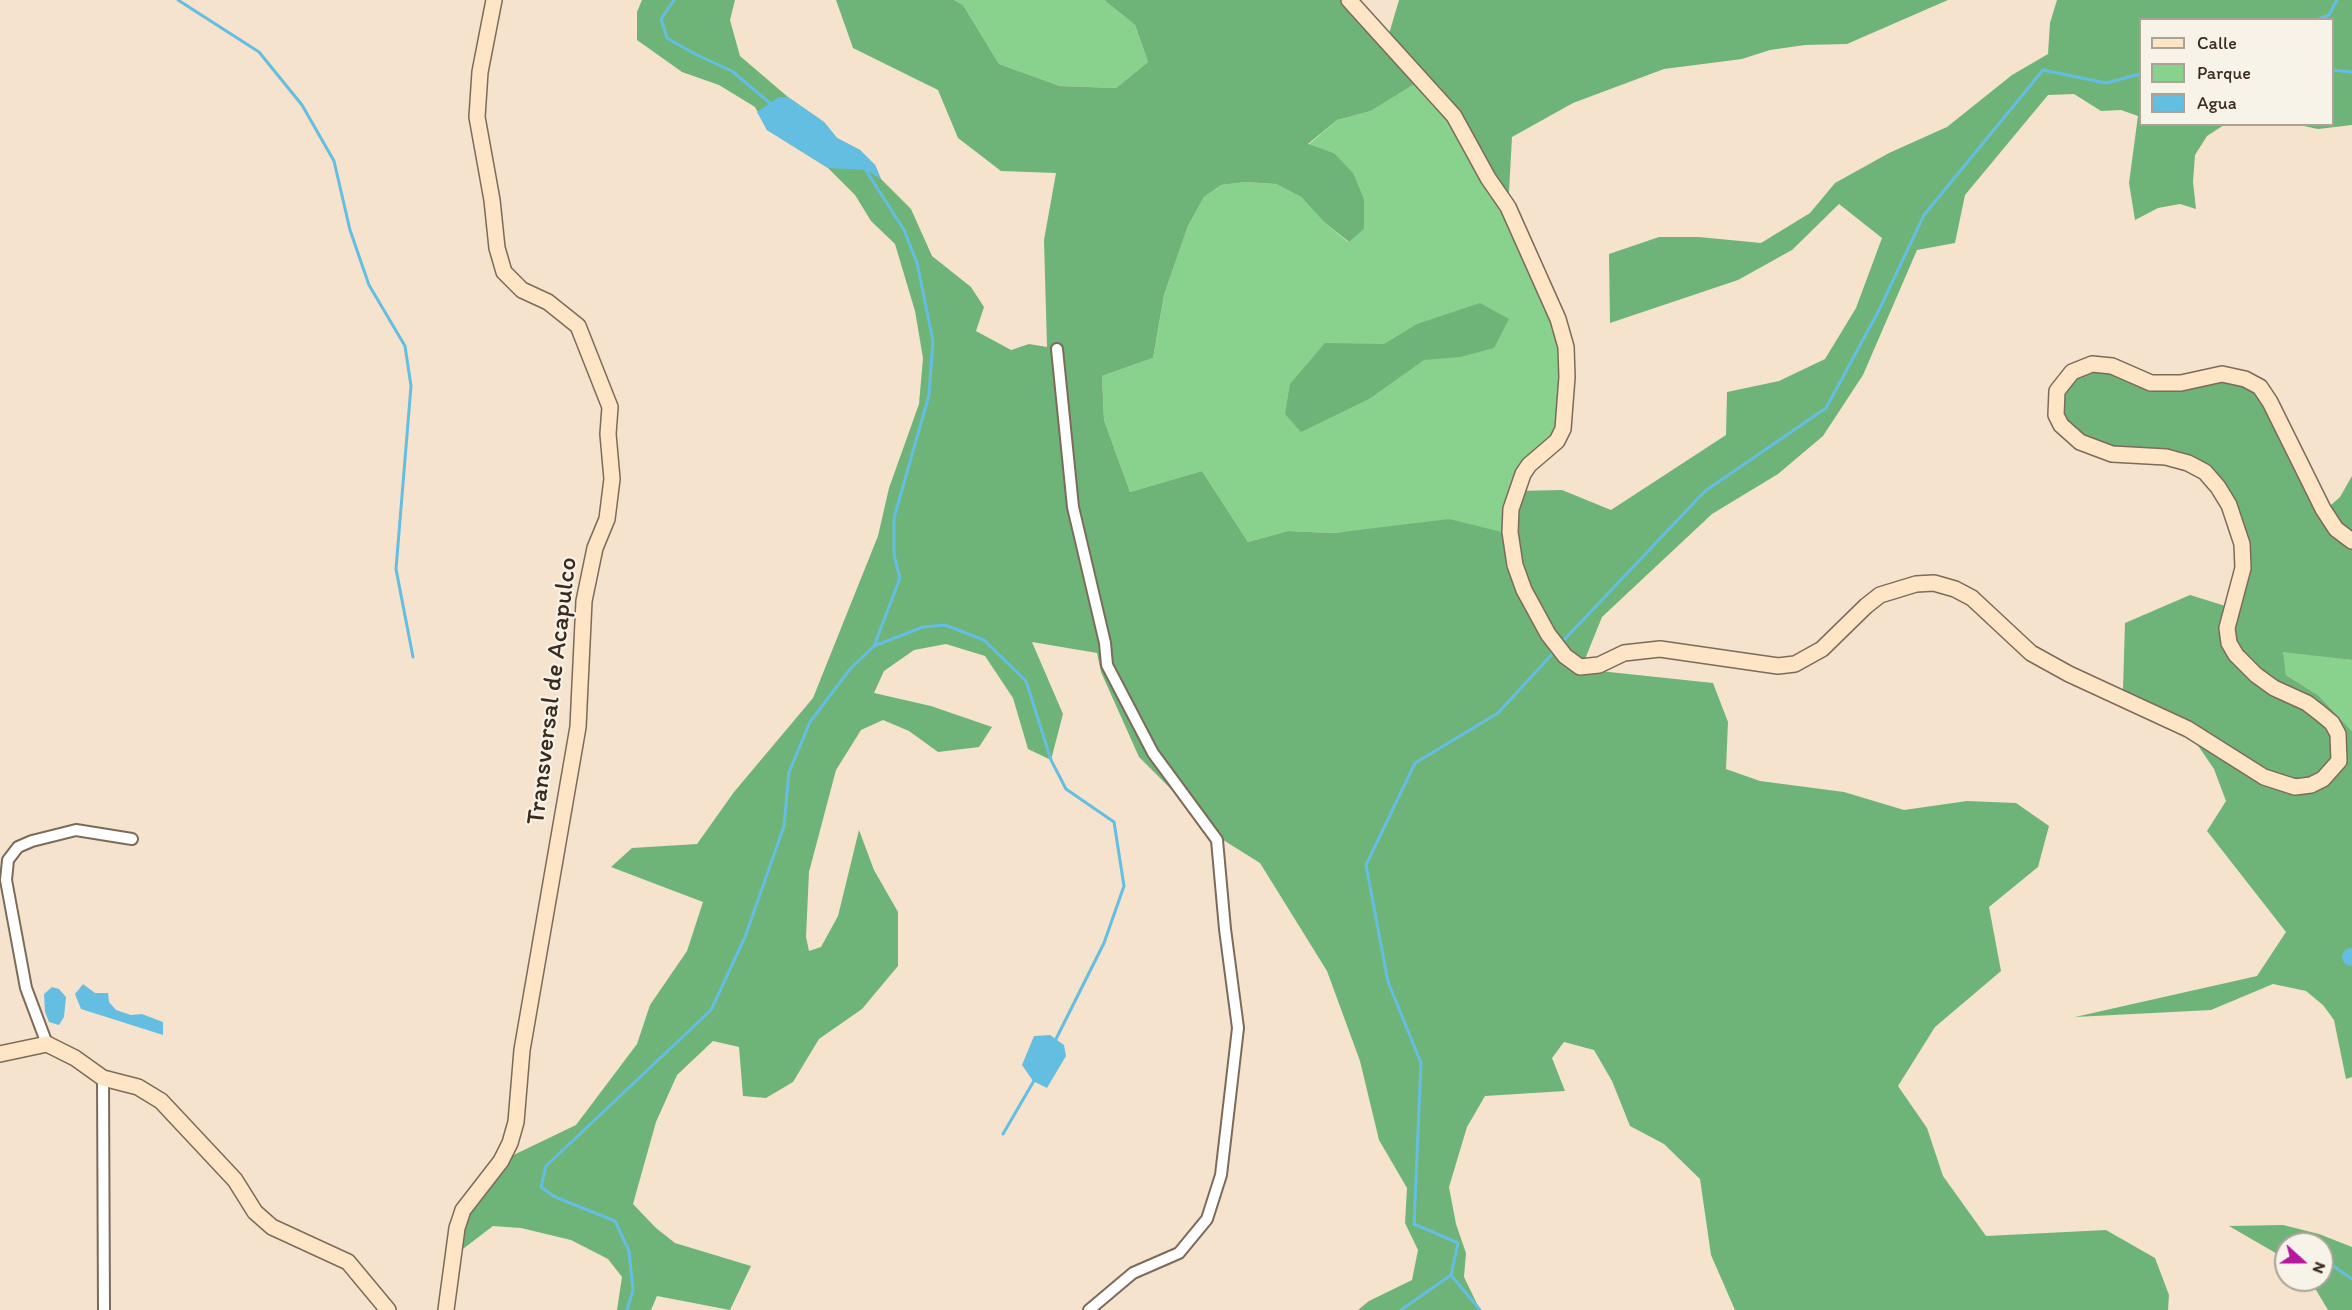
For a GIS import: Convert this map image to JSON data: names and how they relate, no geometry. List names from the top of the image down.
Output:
{
  "streets": {
    "street": ["Transversal de Acapulco"]
  },
  "legend": ["Calle", "Parque", "Agua"],
  "north": "right"
}
